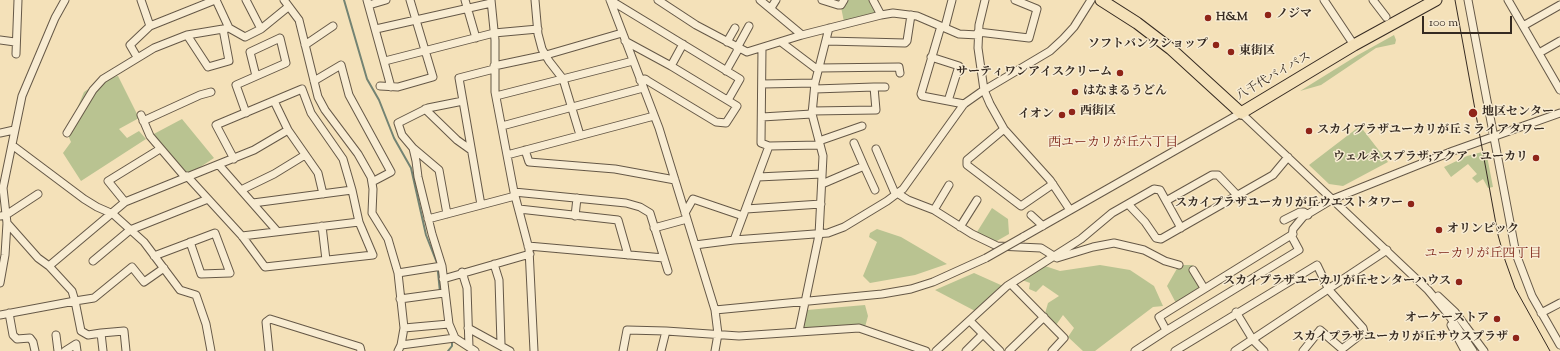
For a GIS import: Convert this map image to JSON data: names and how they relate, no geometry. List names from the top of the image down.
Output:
{
  "streets": {
    "highway": ["八千代バイパス"]
  },
  "districts": ["西ユーカリが丘六丁目", "ユーカリが丘四丁目"],
  "places": [
    "ノジマ",
    "H&M",
    "ソフトバンクショップ",
    "東街区",
    "サーティワンアイスクリーム",
    "はなまるうどん",
    "西街区",
    "地区センター",
    "イオン",
    "スカイプラザユーカリが丘ミライアタワー",
    "ウェルネスプラザ;アクア・ユーカリ",
    "スカイプラザユーカリが丘ウエストタワー",
    "オリンピック",
    "スカイプラザユーカリが丘センターハウス",
    "オーケーストア",
    "スカイプラザユーカリが丘サウスプラザ"
  ],
  "scale_bar": "100 m"
}
